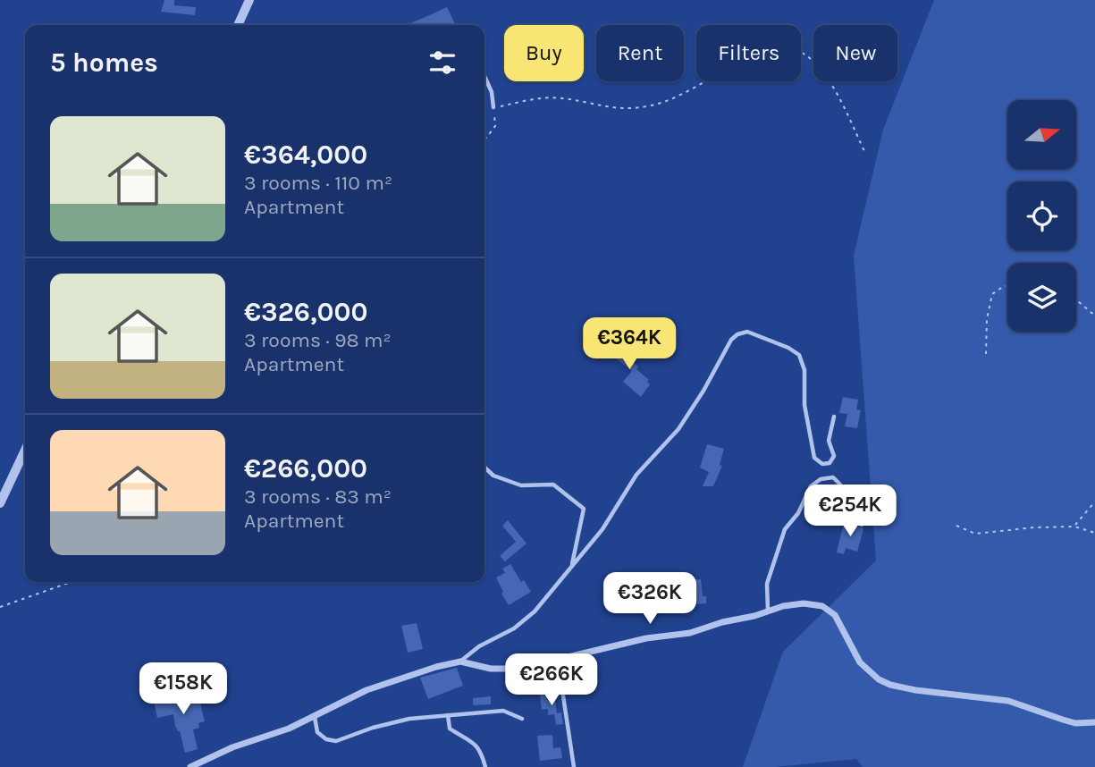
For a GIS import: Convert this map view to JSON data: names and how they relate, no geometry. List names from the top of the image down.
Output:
{
  "north": "right",
  "page": {
    "chip": [
      "Buy",
      "Rent",
      "Filters",
      "New"
    ],
    "heading": "5 homes",
    "list": [
      {
        "name": "€364,000",
        "note": "3 rooms · 110 m² · Apartment"
      },
      {
        "name": "€326,000",
        "note": "3 rooms · 98 m² · Apartment"
      },
      {
        "name": "€266,000",
        "note": "3 rooms · 83 m² · Apartment"
      }
    ],
    "price": [
      "€364K",
      "€254K",
      "€326K",
      "€266K",
      "€158K"
    ]
  }
}
